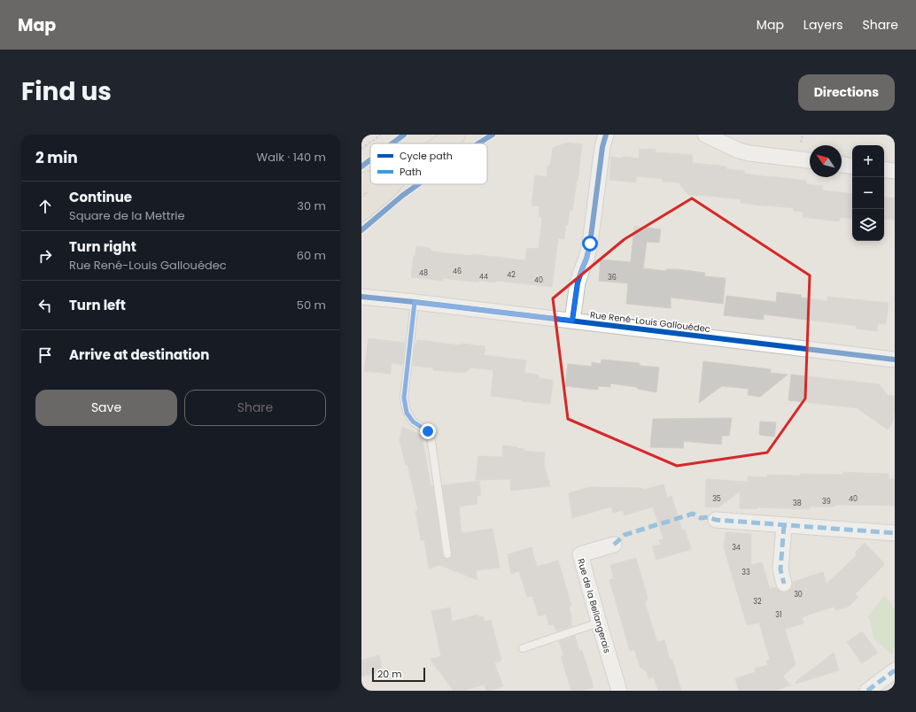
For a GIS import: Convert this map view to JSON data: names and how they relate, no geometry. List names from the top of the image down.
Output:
{
  "streets": {
    "street": ["Rue René-Louis Gallouédec", "Rue de la Bellangerais"]
  },
  "house_numbers": [
    "46",
    "48",
    "42",
    "44",
    "36",
    "40",
    "35",
    "40",
    "39",
    "38",
    "34",
    "33",
    "30",
    "32",
    "31"
  ],
  "legend": ["Cycle path", "Path"],
  "scale_bar": "20 m",
  "north": "top left",
  "page": {
    "header": "Map",
    "nav": ["Map", "Layers", "Share"],
    "title": "Find us",
    "buttons": [
      "Directions",
      ["Save", "Share"]
    ],
    "heading": ["2 min", "Walk · 140 m"],
    "map_buttons": ["+", "−"],
    "list": [
      ["Continue", "Square de la Mettrie", "30 m"],
      ["Turn right", "Rue René-Louis Gallouédec", "60 m"],
      ["Turn left", "50 m"],
      "Arrive at destination"
    ],
    "scale": "20 m"
  }
}
